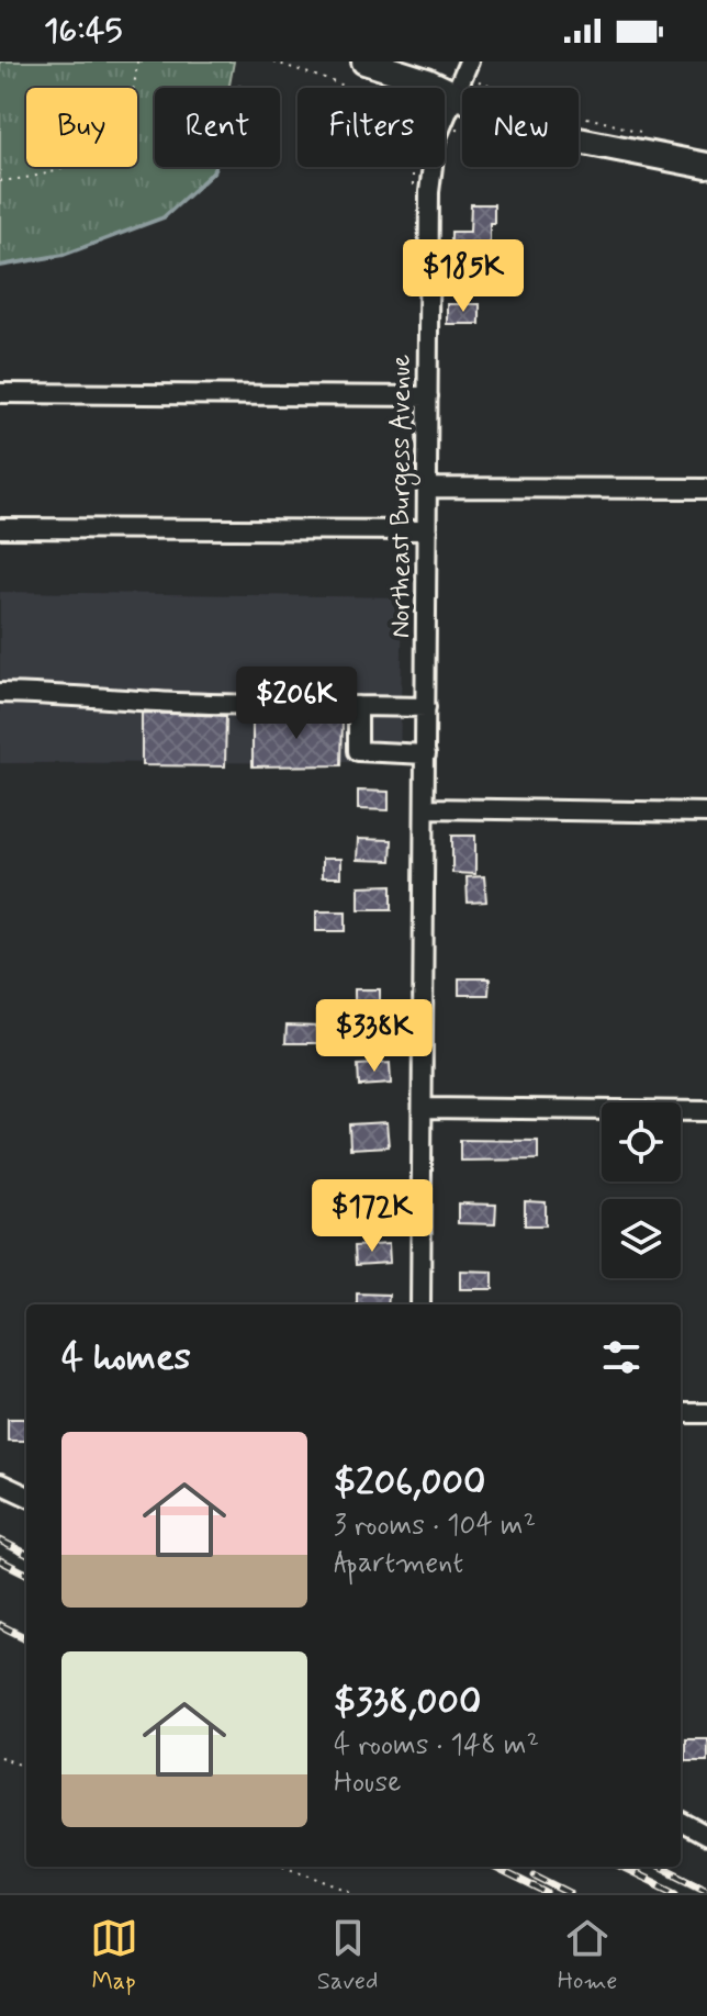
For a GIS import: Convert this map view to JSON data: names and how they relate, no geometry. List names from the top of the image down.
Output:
{
  "streets": {
    "street": ["Northeast Burgess Avenue"]
  },
  "page": {
    "status": "16:45",
    "chip": [
      "Buy",
      "Rent",
      "Filters",
      "New"
    ],
    "price": [
      "$185K",
      "$206K",
      "$338K",
      "$172K"
    ],
    "heading": "4 homes",
    "list": [
      {
        "name": "$206,000",
        "note": "3 rooms · 104 m² · Apartment"
      },
      {
        "name": "$338,000",
        "note": "4 rooms · 148 m² · House"
      }
    ],
    "tabs": ["Map", "Saved", "Home"]
  }
}
